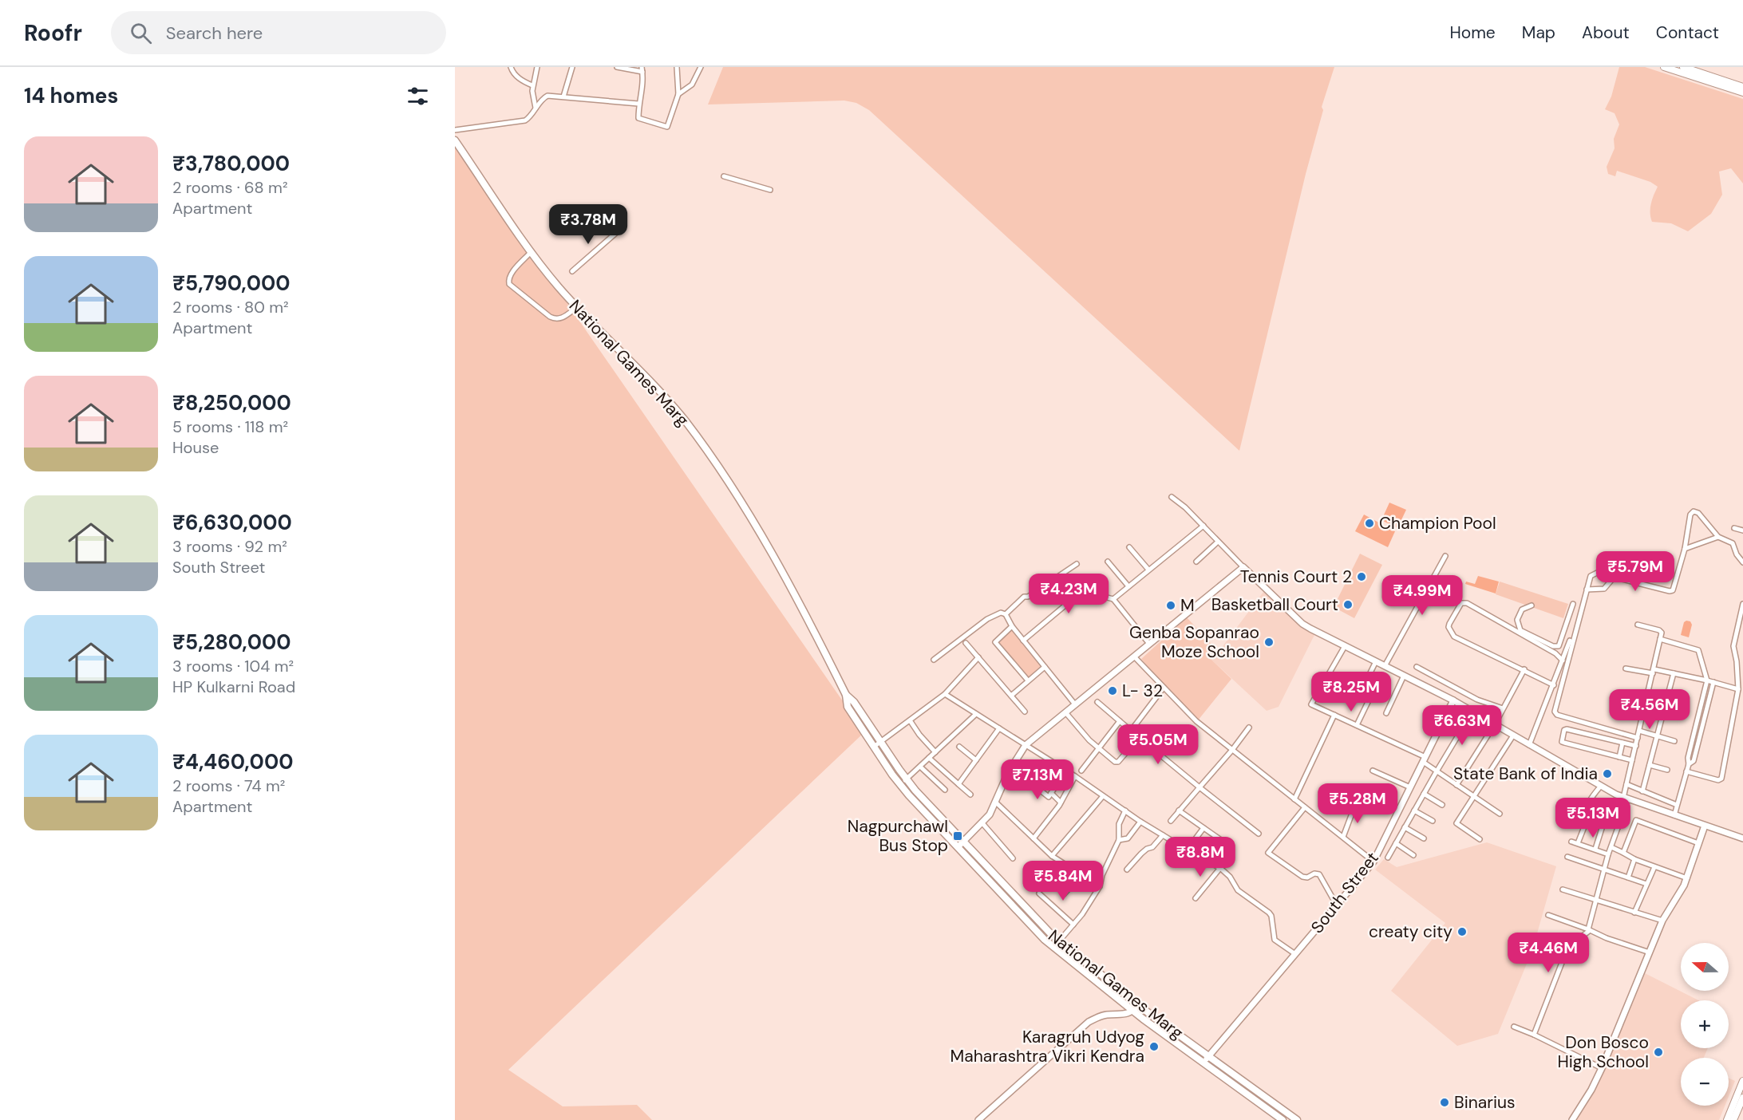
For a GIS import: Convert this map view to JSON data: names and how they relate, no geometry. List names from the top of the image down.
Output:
{
  "streets": {
    "main road": ["National Games Marg"],
    "street": ["South Street"]
  },
  "crossings": [
    ["National Games Marg", "South Street"]
  ],
  "places": {
    "other": [
      "Champion Pool",
      "Tennis Court 2",
      "Basketball Court",
      "M",
      "Genba Sopanrao Moze School",
      "L- 32",
      "State Bank of India",
      "creaty city",
      "Karagruh Udyog Maharashtra Vikri Kendra",
      "Don Bosco High School",
      "Binarius"
    ],
    "transit": ["Nagpurchawl Bus Stop"]
  },
  "north": "left",
  "page": {
    "header": "Roofr",
    "search": "Search here",
    "nav": [
      "Home",
      "Map",
      "About",
      "Contact"
    ],
    "heading": "14 homes",
    "list": [
      {
        "name": "₹3,780,000",
        "note": "2 rooms · 68 m² · Apartment"
      },
      {
        "name": "₹5,790,000",
        "note": "2 rooms · 80 m² · Apartment"
      },
      {
        "name": "₹8,250,000",
        "note": "5 rooms · 118 m² · House"
      },
      {
        "name": "₹6,630,000",
        "note": "3 rooms · 92 m² · South Street"
      },
      {
        "name": "₹5,280,000",
        "note": "3 rooms · 104 m² · HP Kulkarni Road"
      },
      {
        "name": "₹4,460,000",
        "note": "2 rooms · 74 m² · Apartment"
      }
    ],
    "price": [
      "₹3.78M",
      "₹5.79M",
      "₹4.23M",
      "₹4.99M",
      "₹8.25M",
      "₹4.56M",
      "₹6.63M",
      "₹5.05M",
      "₹7.13M",
      "₹5.28M",
      "₹5.13M",
      "₹8.8M",
      "₹5.84M",
      "₹4.46M"
    ],
    "map_buttons": ["+", "−"]
  }
}
